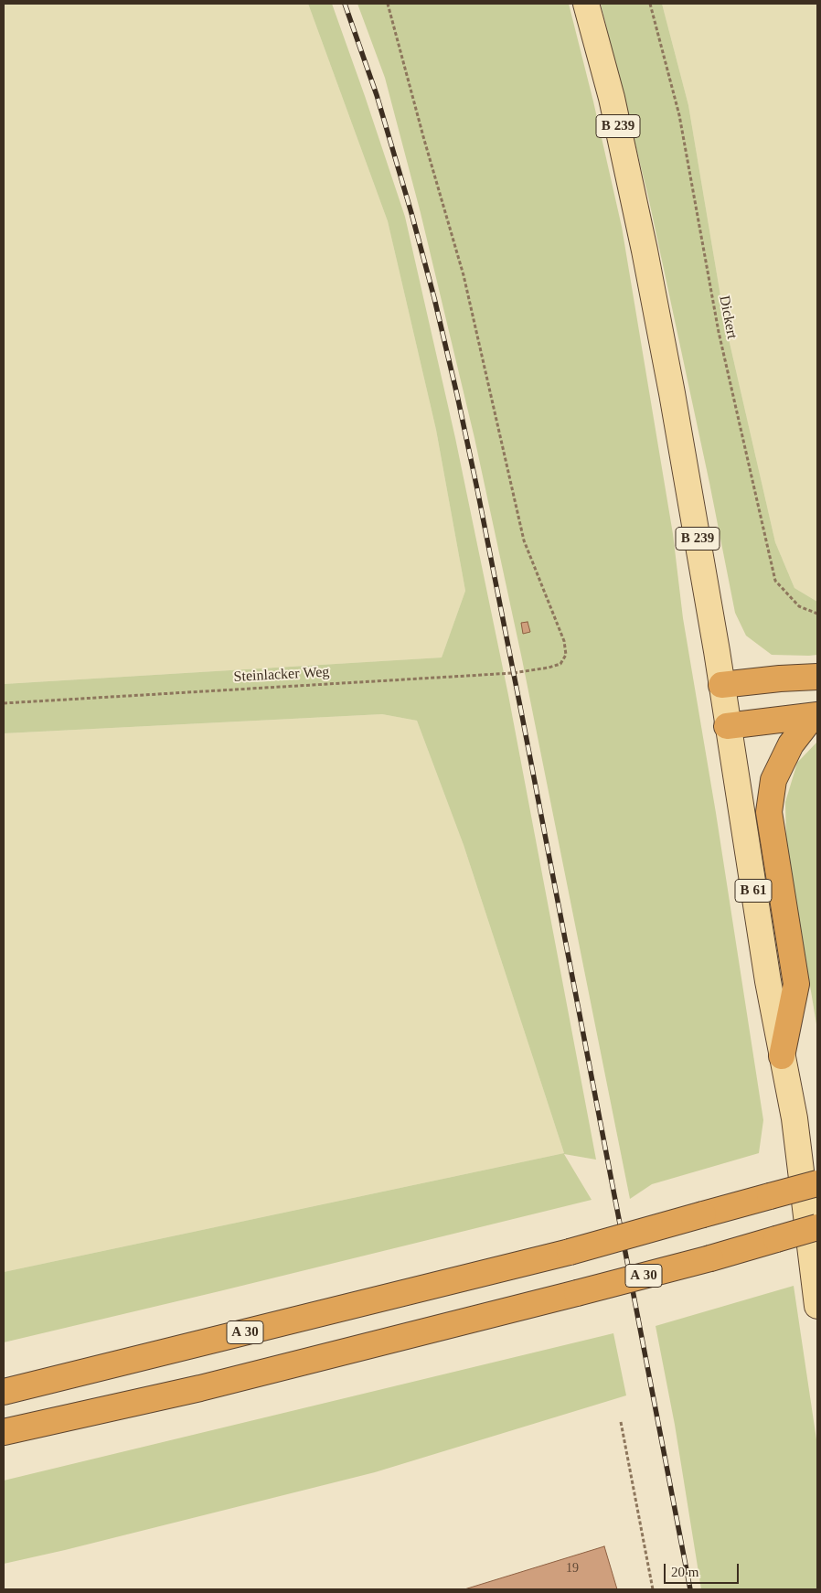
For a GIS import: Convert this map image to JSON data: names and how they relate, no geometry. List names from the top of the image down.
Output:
{
  "streets": {
    "highway": ["A 30"],
    "main road": ["B 239", "B 61"],
    "path": ["Dickert", "Steinlacker Weg"]
  },
  "crossings": [
    ["B 239", "B 61"]
  ],
  "house_numbers": ["19"],
  "scale_bar": "20 m"
}
